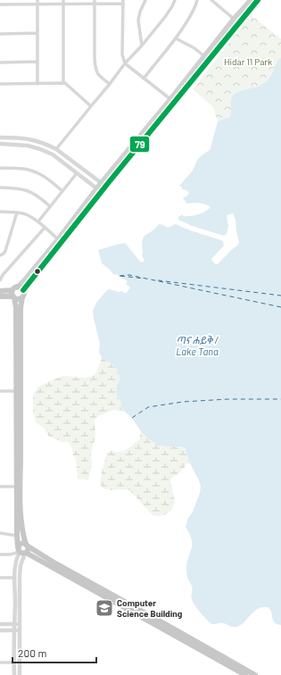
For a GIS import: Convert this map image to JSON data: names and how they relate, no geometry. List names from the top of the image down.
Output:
{
  "water": ["ጣና ሐይቅ / Lake Tana"],
  "parks": ["Hidar 11 Park"],
  "places": {
    "school or university": ["Computer Science Building"]
  },
  "lines": ["transit line 79"],
  "scale_bar": "200 m"
}
